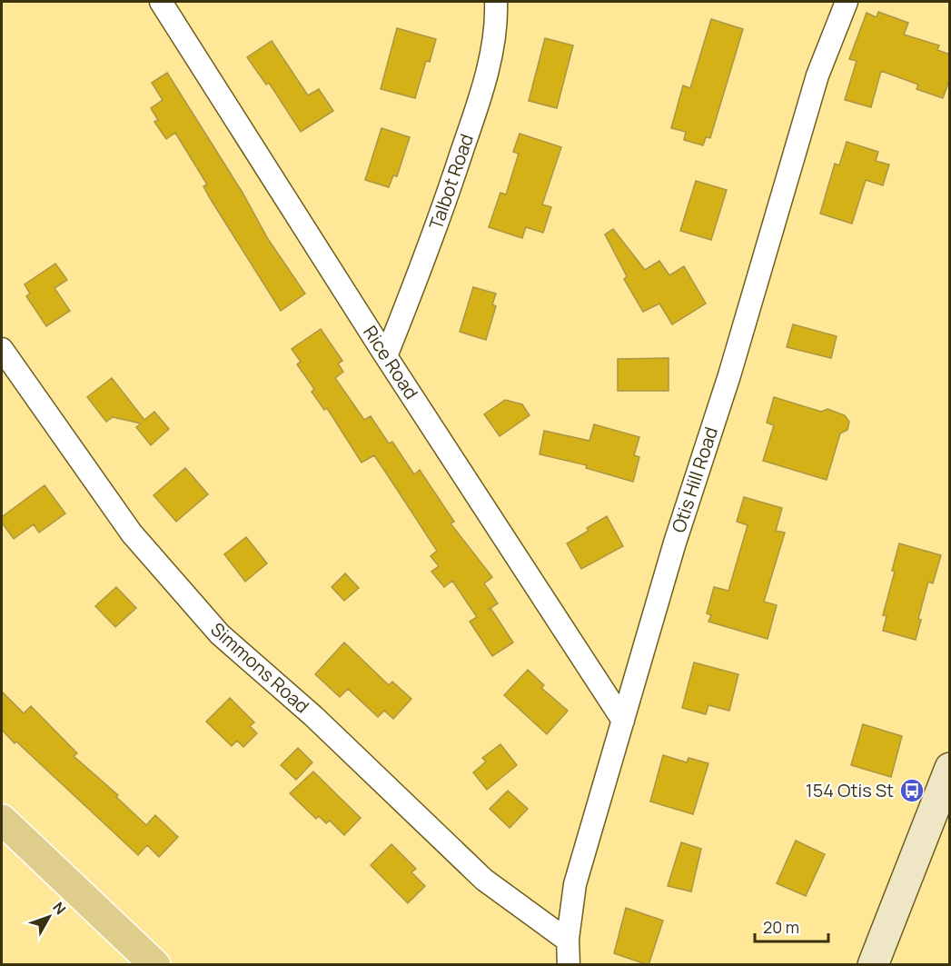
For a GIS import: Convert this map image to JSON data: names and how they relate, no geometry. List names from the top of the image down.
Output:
{
  "streets": {
    "street": [
      "Talbot Road",
      "Rice Road",
      "Otis Hill Road",
      "Simmons Road"
    ]
  },
  "crossings": [
    ["Talbot Road", "Rice Road"],
    ["Rice Road", "Otis Hill Road"],
    ["Otis Hill Road", "Simmons Road"]
  ],
  "places": {
    "bus stop": ["154 Otis St"]
  },
  "scale_bar": "20 m",
  "north": "top right"
}
